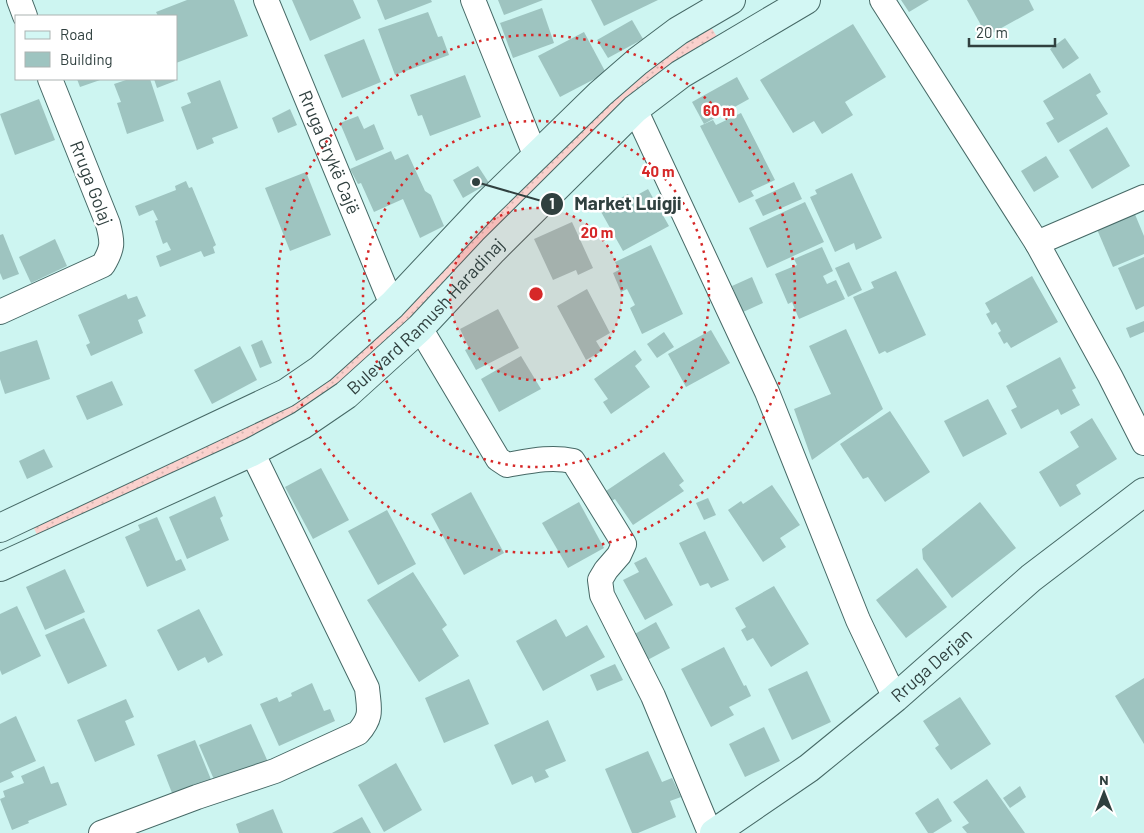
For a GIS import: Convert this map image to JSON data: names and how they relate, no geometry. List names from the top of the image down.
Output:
{
  "streets": {
    "street": [
      "Rruga Grykë Cajë",
      "Rruga Golaj",
      "Bulevard Ramush Haradinaj",
      "Rruga Derjan"
    ]
  },
  "crossings": [
    ["Rruga Grykë Cajë", "Bulevard Ramush Haradinaj"]
  ],
  "places": ["Market Luigji"],
  "legend": ["Road", "Building"],
  "scale_bar": "20 m",
  "north": "top",
  "rings": ["60 m", "40 m", "20 m"]
}
